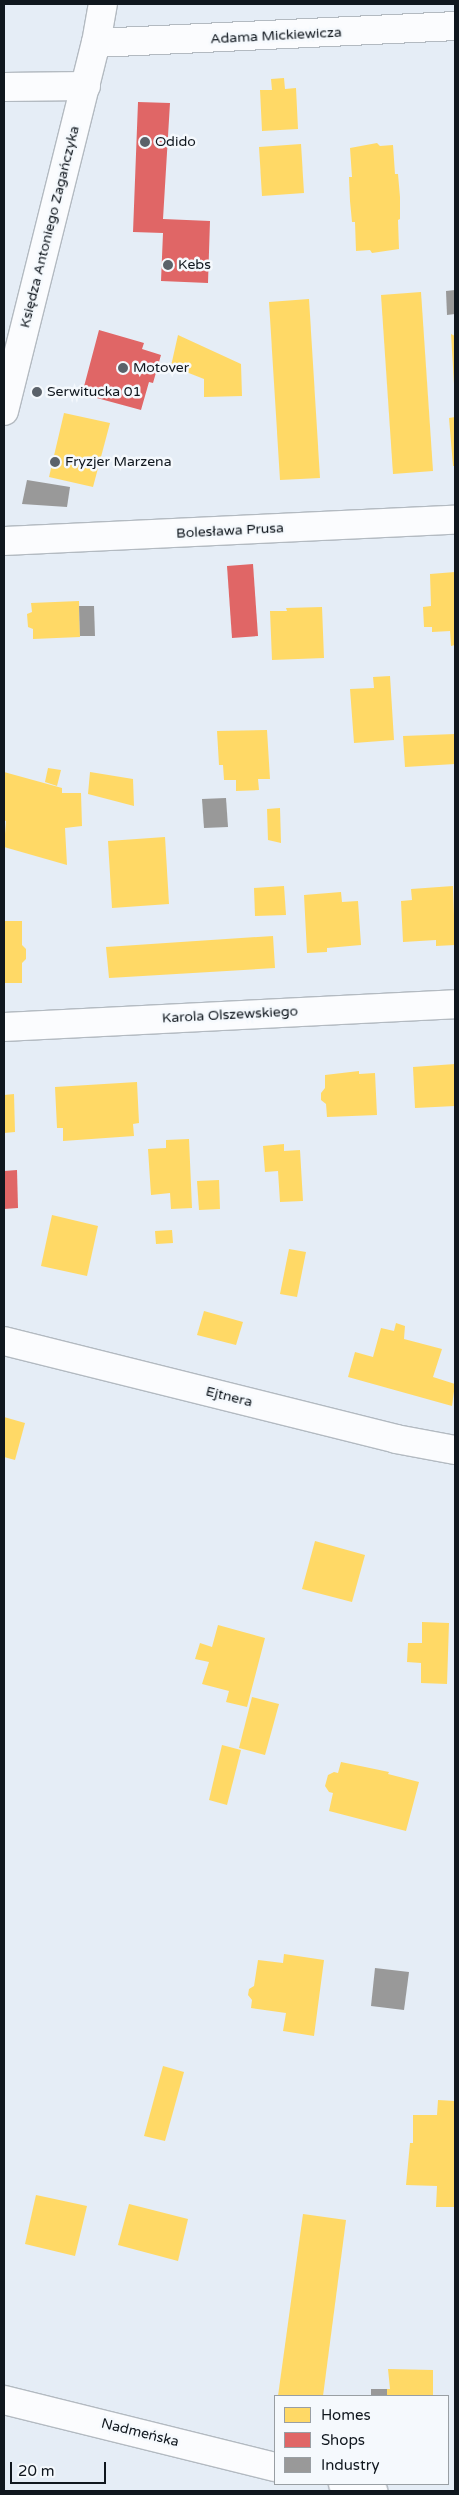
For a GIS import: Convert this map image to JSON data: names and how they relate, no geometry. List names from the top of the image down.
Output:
{
  "streets": {
    "street": [
      "Adama Mickiewicza",
      "Księdza Antoniego Zagańczyka",
      "Bolesława Prusa",
      "Karola Olszewskiego",
      "Ejtnera",
      "Nadmeńska"
    ]
  },
  "crossings": [
    ["Adama Mickiewicza", "Księdza Antoniego Zagańczyka"]
  ],
  "places": [
    "Odido",
    "Kebs",
    "Motover",
    "Serwitucka 01",
    "Fryzjer Marzena"
  ],
  "legend": ["Homes", "Shops", "Industry"],
  "scale_bar": "20 m"
}
